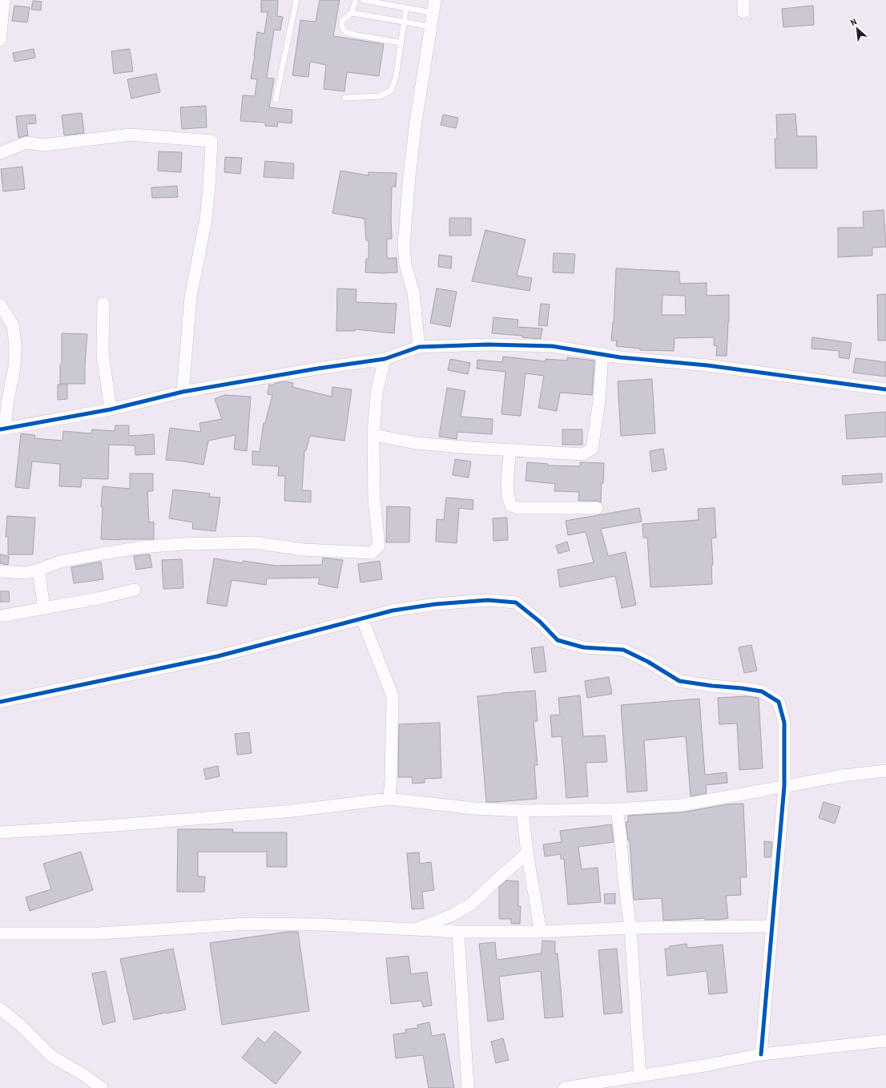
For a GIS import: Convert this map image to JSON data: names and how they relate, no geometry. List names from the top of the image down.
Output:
{
  "north": "top left"
}
